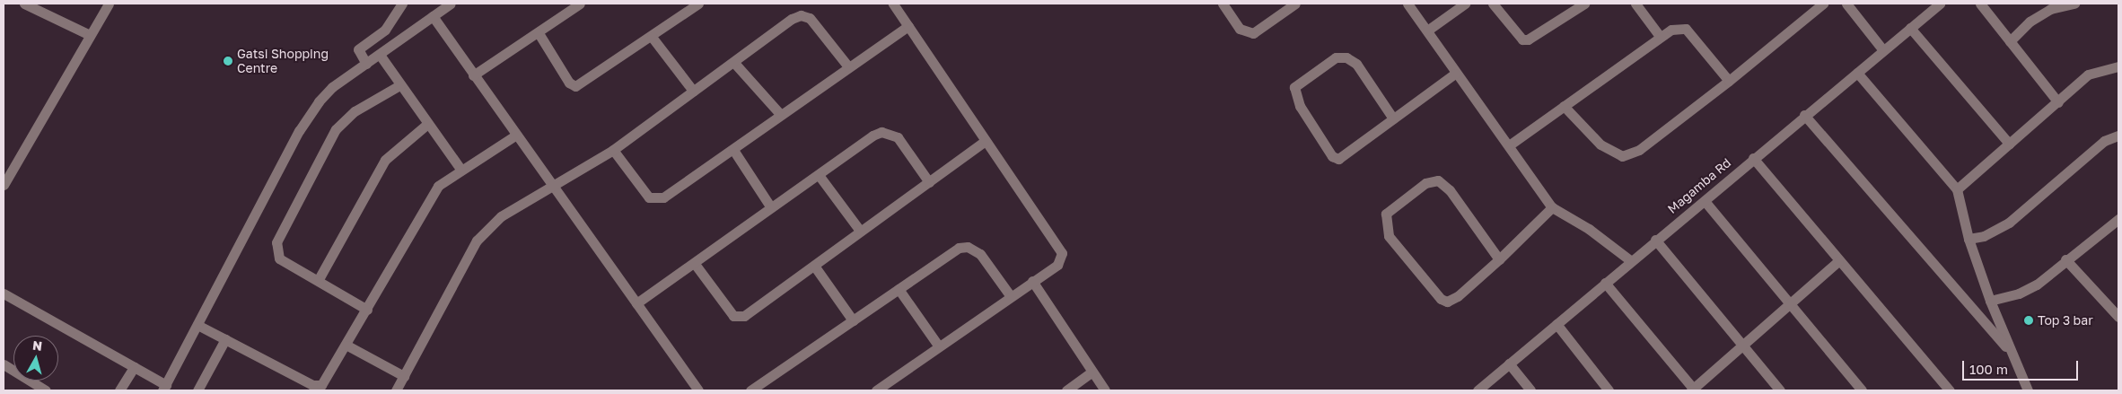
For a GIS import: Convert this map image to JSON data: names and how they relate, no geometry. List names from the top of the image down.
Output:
{
  "streets": {
    "street": ["Magamba Rd"]
  },
  "places": ["Gatsi Shopping Centre", "Top 3 bar"],
  "scale_bar": "100 m",
  "north": "top"
}
